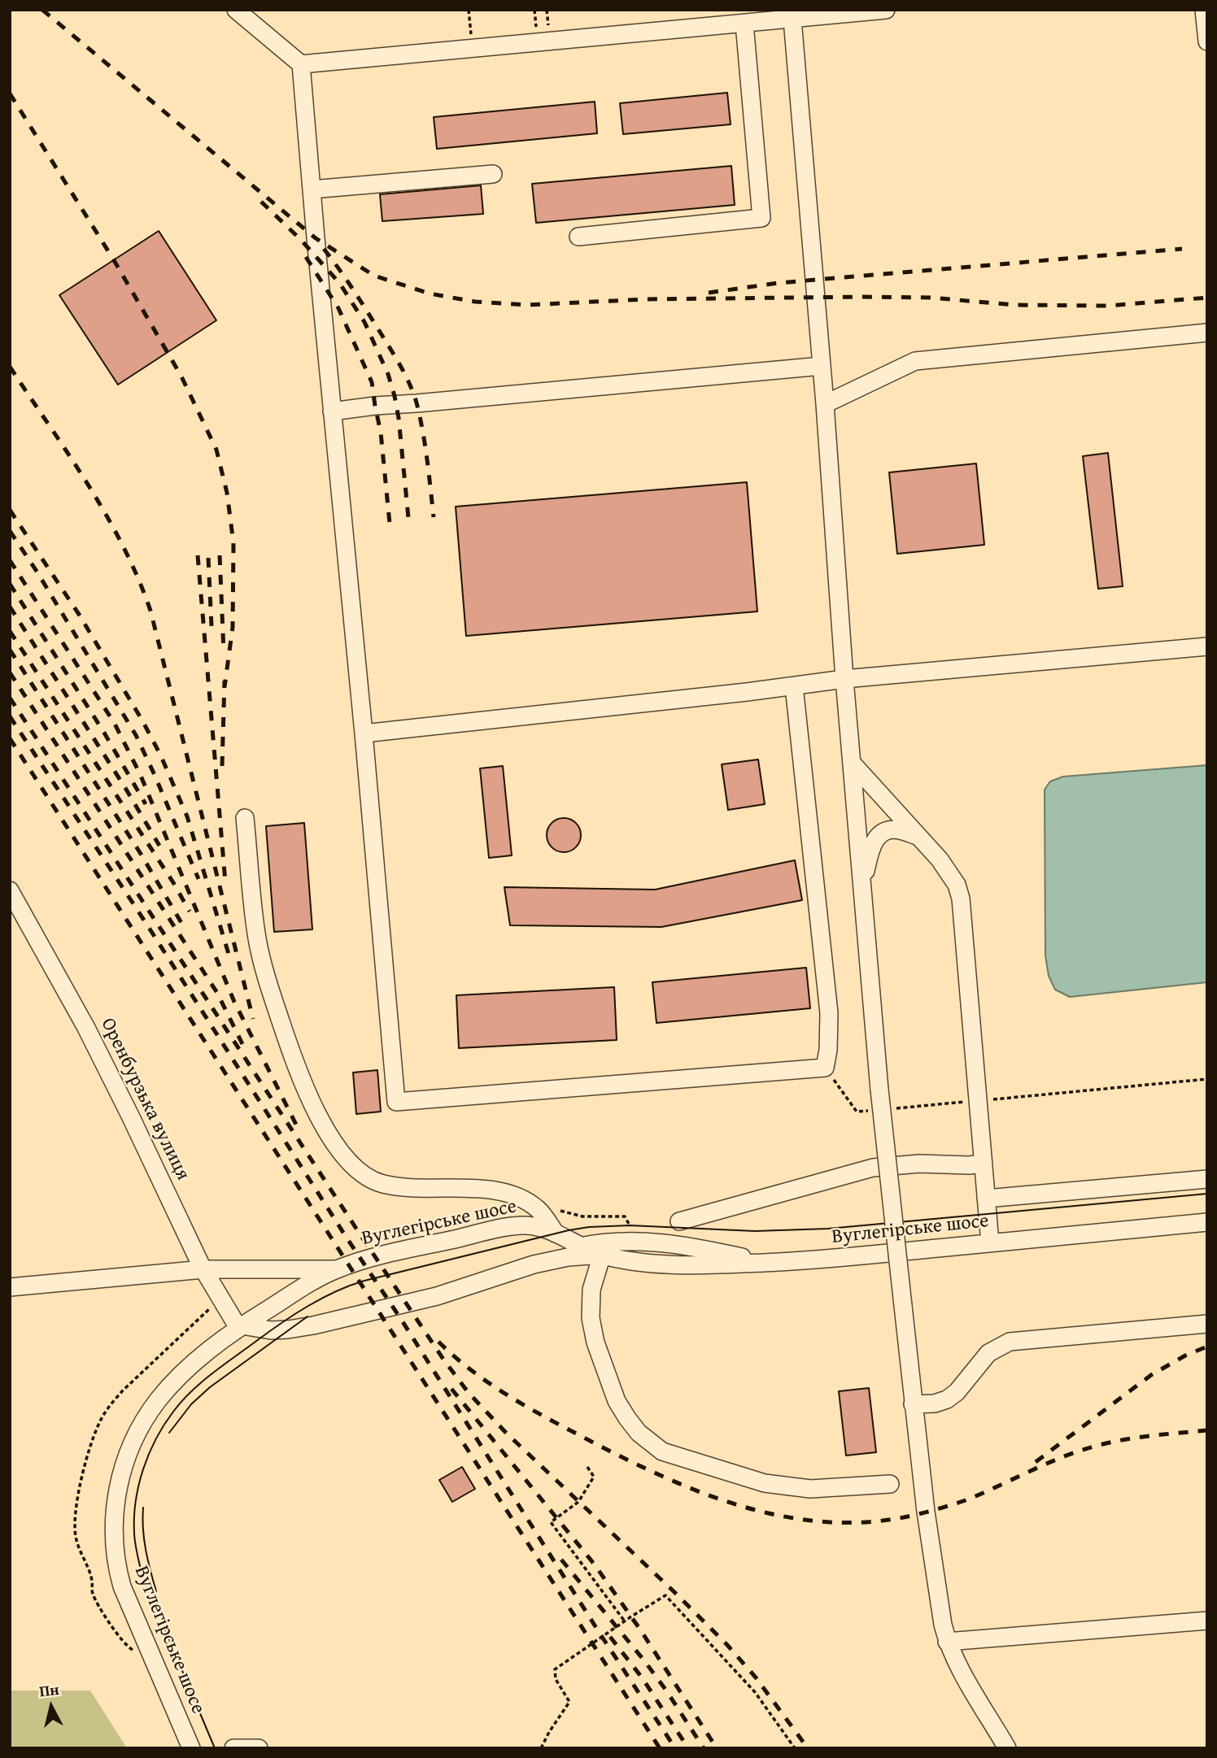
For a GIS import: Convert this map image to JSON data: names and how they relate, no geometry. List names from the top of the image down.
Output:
{
  "streets": {
    "street": ["Оренбурзька вулиця", "Вуглегірське шосе"]
  },
  "crossings": [
    ["Оренбурзька вулиця", "Вуглегірське шосе"]
  ],
  "north": "top"
}
